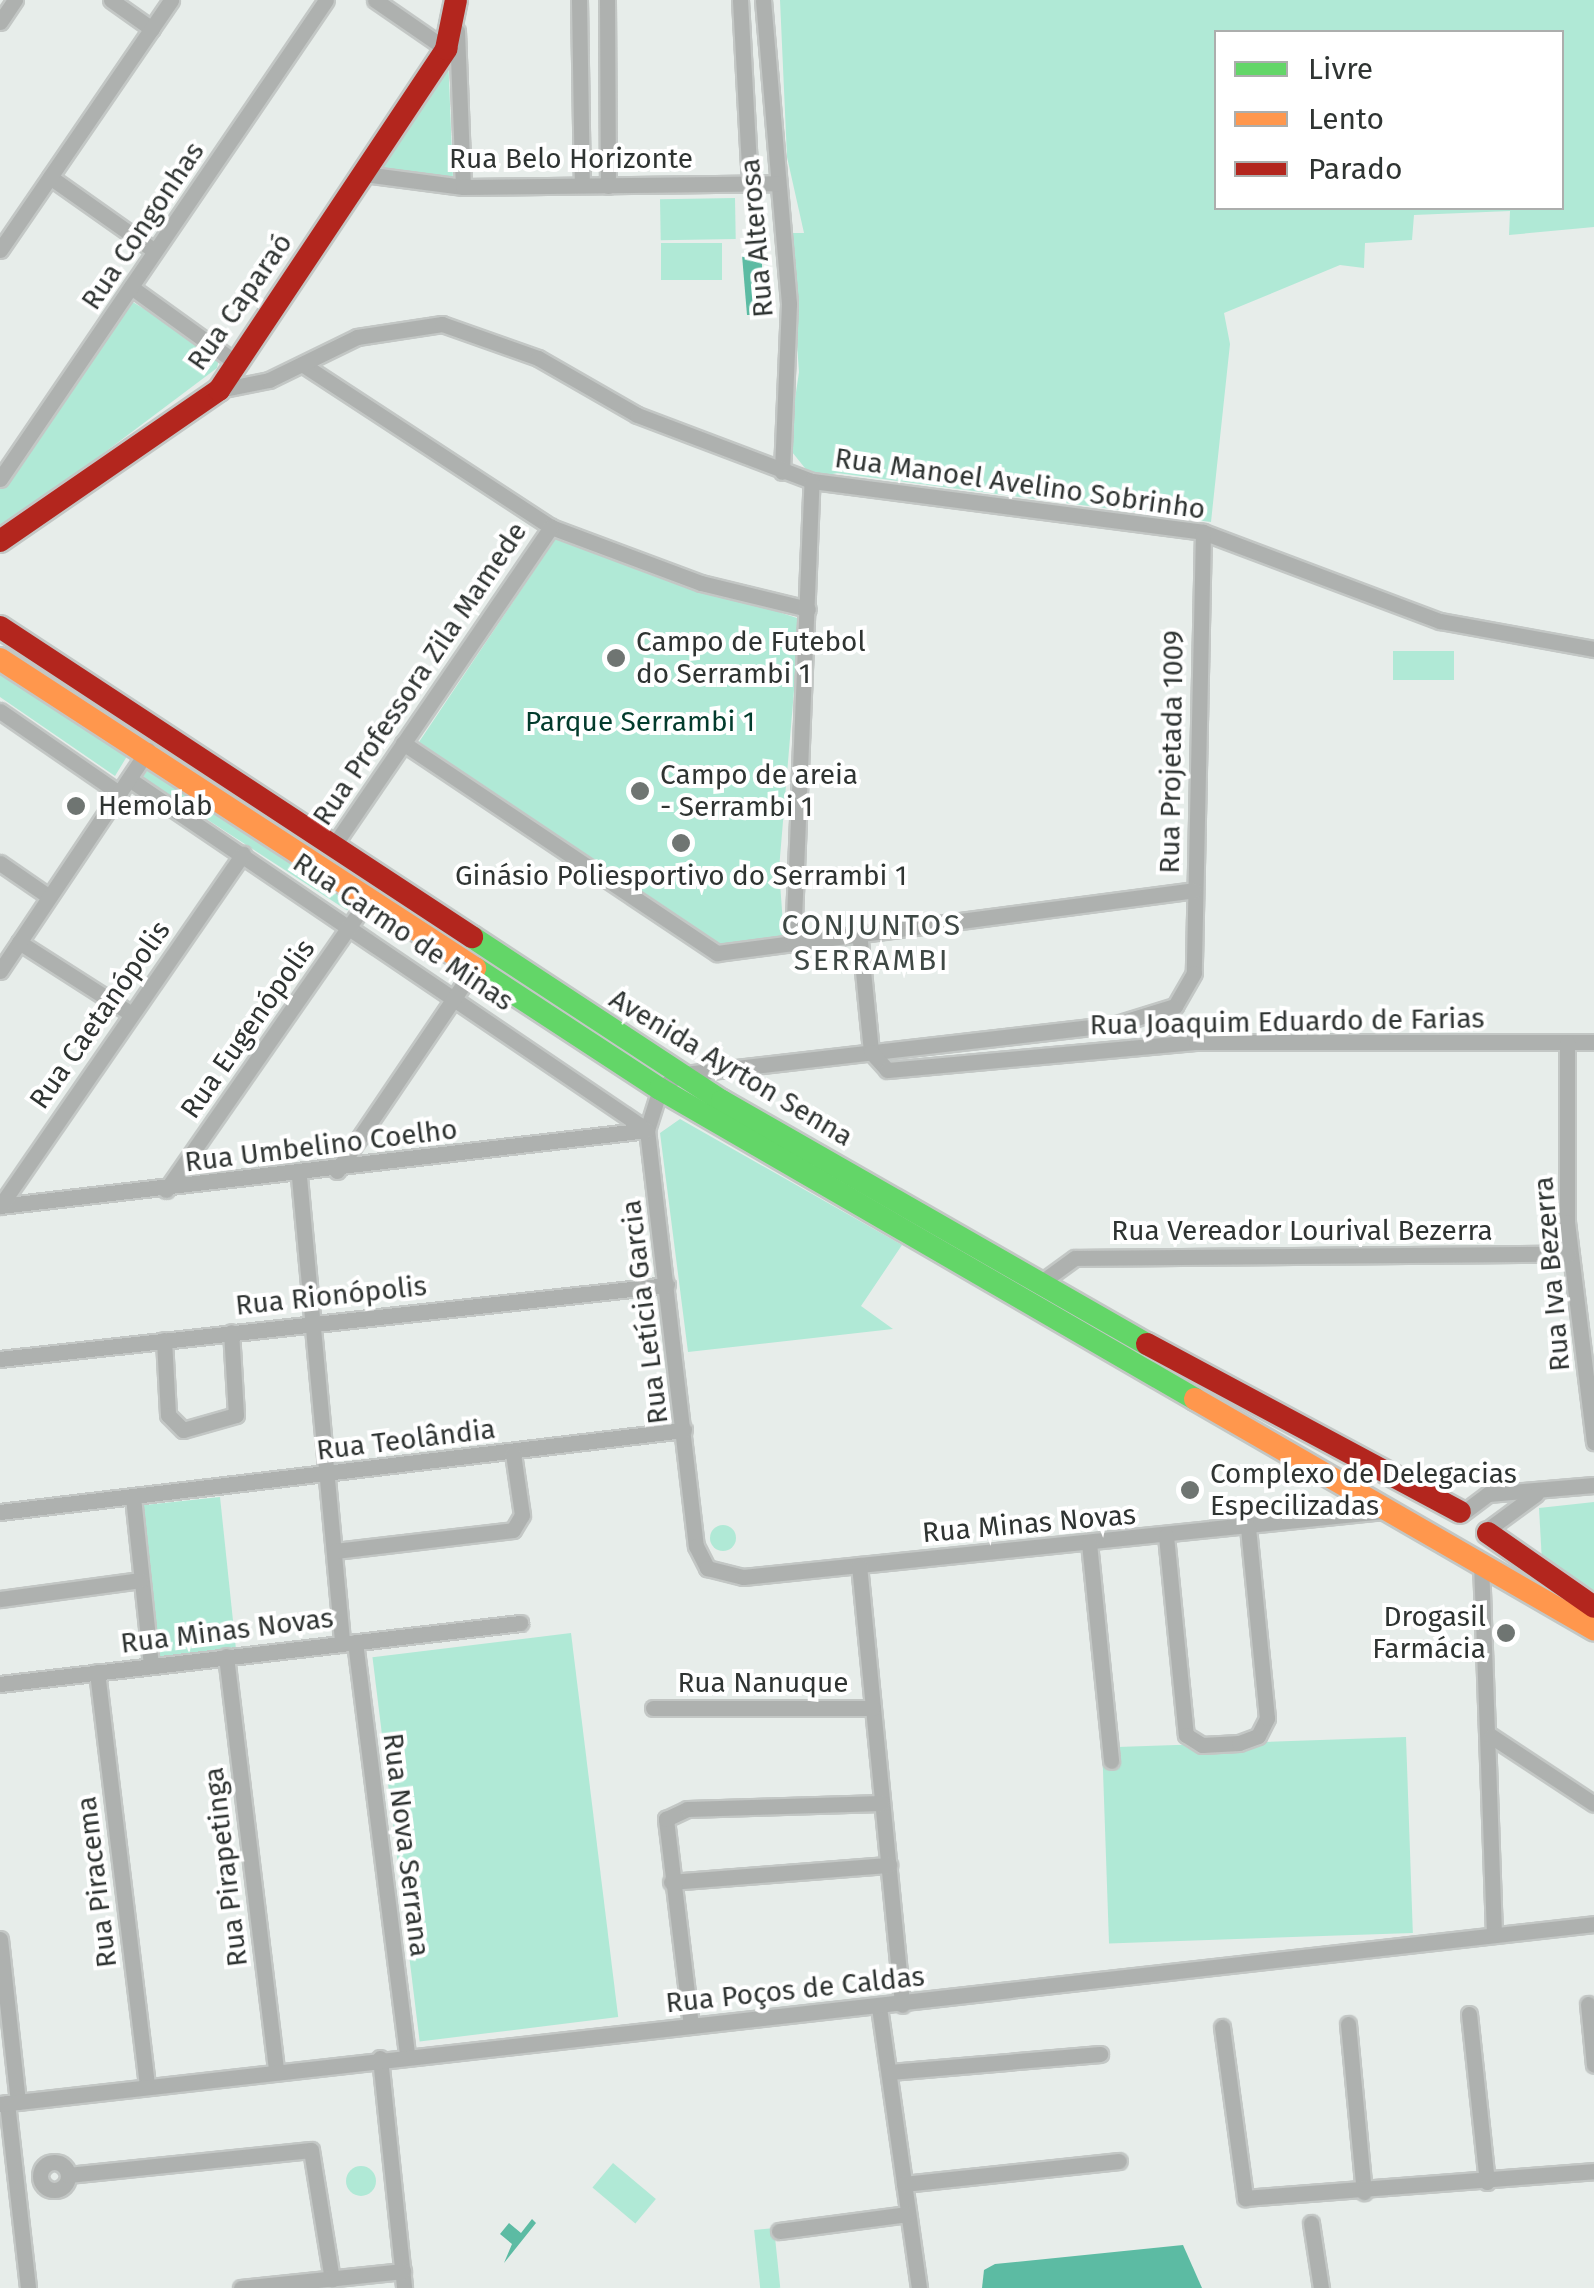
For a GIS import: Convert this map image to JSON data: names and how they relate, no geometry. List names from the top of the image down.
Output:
{
  "streets": {
    "main road": ["Rua Caparaó", "Avenida Ayrton Senna"],
    "street": [
      "Rua Belo Horizonte",
      "Rua Congonhas",
      "Rua Alterosa",
      "Rua Manoel Avelino Sobrinho",
      "Rua Professora Zila Mamede",
      "Rua Projetada 1009",
      "Rua Carmo de Minas",
      "Rua Caetanópolis",
      "Rua Joaquim Eduardo de Farias",
      "Rua Eugenópolis",
      "Rua Umbelino Coelho",
      "Rua Vereador Lourival Bezerra",
      "Rua Iva Bezerra",
      "Rua Rionópolis",
      "Rua Letícia Garcia",
      "Rua Teolândia",
      "Rua Minas Novas",
      "Rua Nanuque",
      "Rua Nova Serrana",
      "Rua Pirapetinga",
      "Rua Piracema",
      "Rua Poços de Caldas"
    ]
  },
  "crossings": [
    ["Rua Belo Horizonte", "Rua Alterosa"],
    ["Rua Belo Horizonte", "Rua Caparaó"],
    ["Rua Alterosa", "Rua Manoel Avelino Sobrinho"],
    ["Rua Caparaó", "Rua Manoel Avelino Sobrinho"],
    ["Rua Manoel Avelino Sobrinho", "Rua Projetada 1009"],
    ["Rua Professora Zila Mamede", "Avenida Ayrton Senna"],
    ["Rua Projetada 1009", "Rua Joaquim Eduardo de Farias"],
    ["Rua Carmo de Minas", "Rua Caetanópolis"],
    ["Rua Carmo de Minas", "Rua Eugenópolis"],
    ["Rua Carmo de Minas", "Rua Umbelino Coelho"],
    ["Rua Carmo de Minas", "Rua Letícia Garcia"],
    ["Rua Caetanópolis", "Rua Umbelino Coelho"],
    ["Rua Joaquim Eduardo de Farias", "Avenida Ayrton Senna"],
    ["Rua Joaquim Eduardo de Farias", "Rua Iva Bezerra"],
    ["Rua Joaquim Eduardo de Farias", "Rua Letícia Garcia"],
    ["Rua Eugenópolis", "Avenida Ayrton Senna"],
    ["Rua Eugenópolis", "Rua Umbelino Coelho"],
    ["Avenida Ayrton Senna", "Rua Vereador Lourival Bezerra"],
    ["Avenida Ayrton Senna", "Rua Letícia Garcia"],
    ["Avenida Ayrton Senna", "Rua Minas Novas"],
    ["Rua Umbelino Coelho", "Rua Letícia Garcia"],
    ["Rua Umbelino Coelho", "Rua Nova Serrana"],
    ["Rua Vereador Lourival Bezerra", "Rua Iva Bezerra"],
    ["Rua Rionópolis", "Rua Letícia Garcia"],
    ["Rua Rionópolis", "Rua Nova Serrana"],
    ["Rua Letícia Garcia", "Rua Teolândia"],
    ["Rua Letícia Garcia", "Rua Minas Novas"],
    ["Rua Teolândia", "Rua Nova Serrana"],
    ["Rua Minas Novas", "Rua Nova Serrana"],
    ["Rua Minas Novas", "Rua Pirapetinga"],
    ["Rua Minas Novas", "Rua Piracema"],
    ["Rua Nova Serrana", "Rua Poços de Caldas"],
    ["Rua Pirapetinga", "Rua Poços de Caldas"],
    ["Rua Piracema", "Rua Poços de Caldas"]
  ],
  "districts": ["CONJUNTOS SERRAMBI"],
  "parks": ["Parque Serrambi 1"],
  "places": [
    "Campo de Futebol do Serrambi 1",
    "Campo de areia - Serrambi 1",
    "Hemolab",
    "Ginásio Poliesportivo do Serrambi 1",
    "Complexo de Delegacias Especilizadas",
    "Drogasil Farmácia"
  ],
  "legend": ["Livre", "Lento", "Parado"]
}
